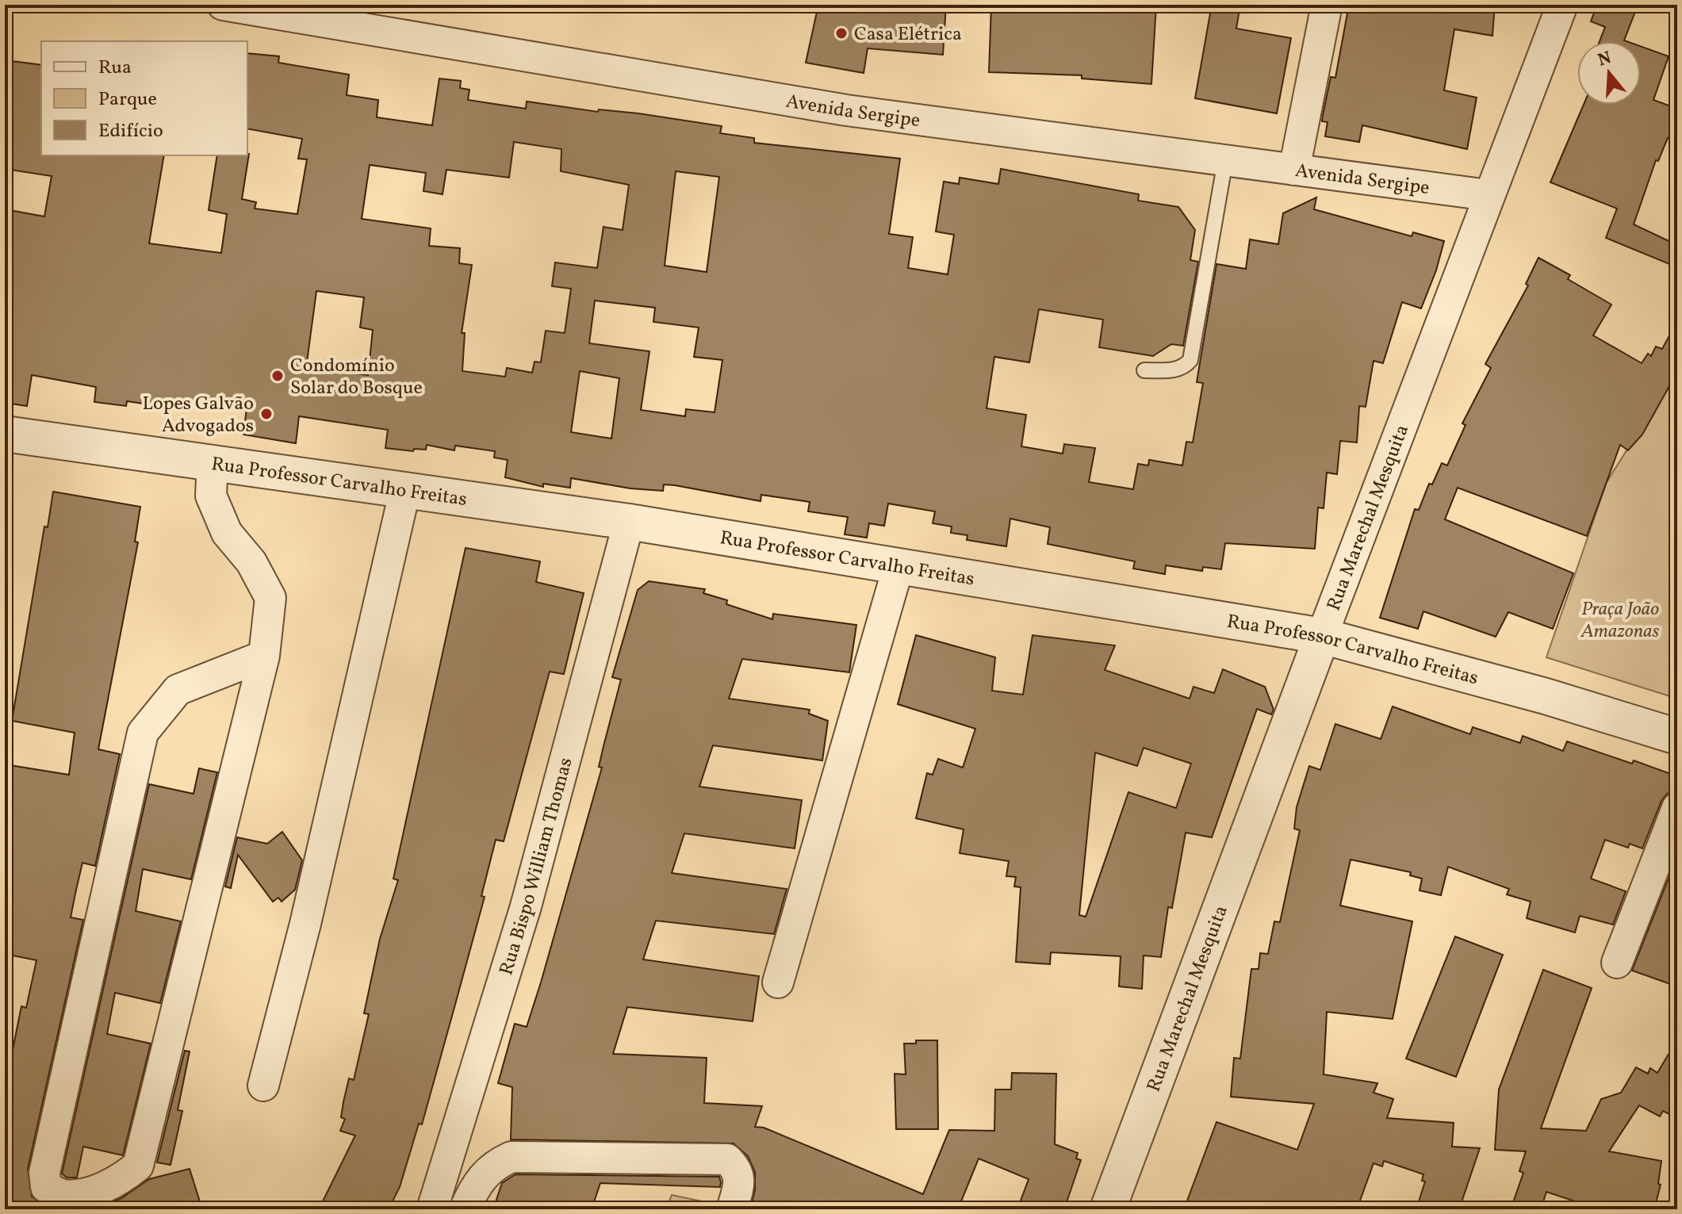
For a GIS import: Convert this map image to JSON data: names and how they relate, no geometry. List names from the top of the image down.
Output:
{
  "streets": {
    "street": [
      "Avenida Sergipe",
      "Rua Professor Carvalho Freitas",
      "Rua Marechal Mesquita",
      "Rua Bispo William Thomas"
    ]
  },
  "crossings": [
    ["Avenida Sergipe", "Rua Marechal Mesquita"],
    ["Rua Professor Carvalho Freitas", "Rua Marechal Mesquita"],
    ["Rua Professor Carvalho Freitas", "Rua Bispo William Thomas"]
  ],
  "parks": ["Praça João Amazonas"],
  "places": ["Casa Elétrica", "Condomínio Solar do Bosque", "Lopes Galvão Advogados"],
  "legend": ["Rua", "Parque", "Edifício"],
  "north": "top"
}
